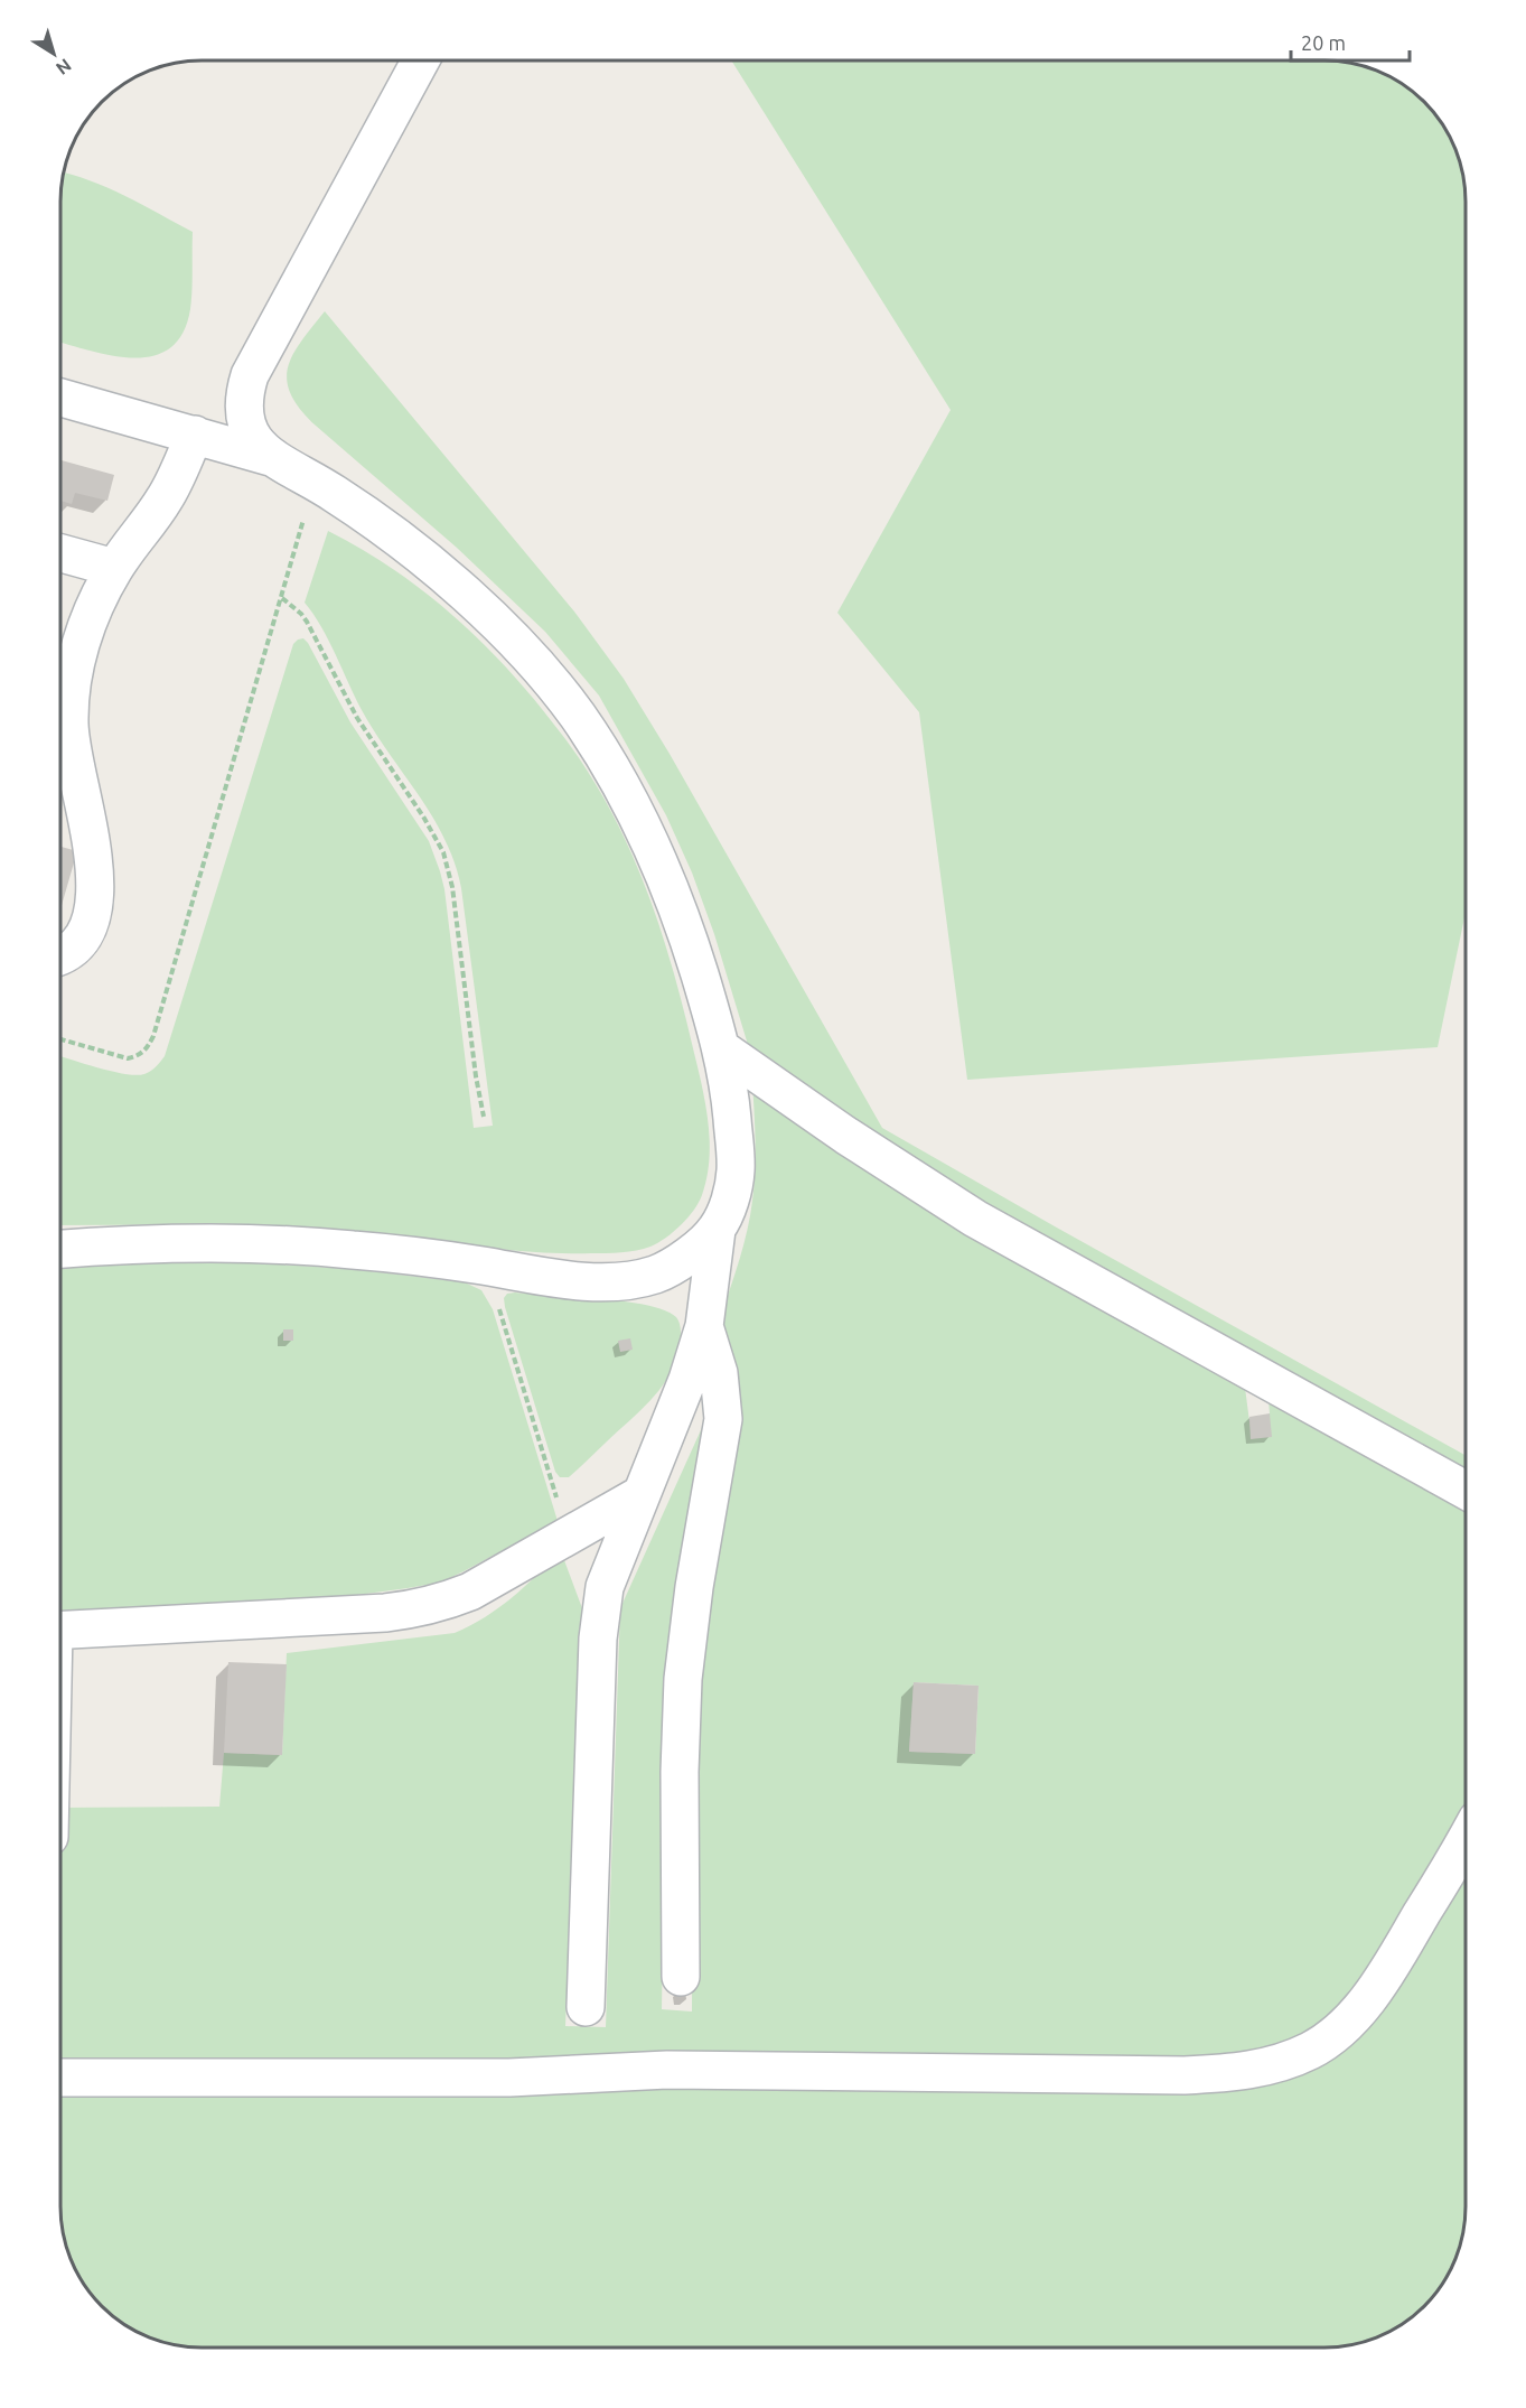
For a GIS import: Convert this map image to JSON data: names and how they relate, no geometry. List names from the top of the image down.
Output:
{
  "scale_bar": "20 m",
  "north": "bottom right"
}
